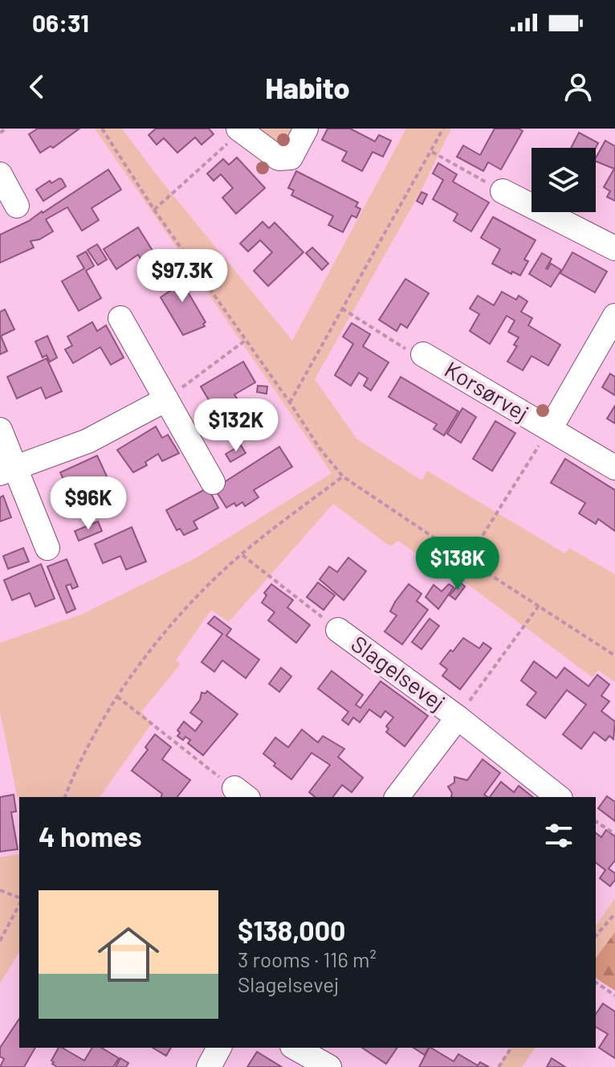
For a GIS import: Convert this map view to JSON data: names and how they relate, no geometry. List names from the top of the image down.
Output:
{
  "streets": {
    "street": ["Korsørvej", "Slagelsevej"]
  },
  "page": {
    "status": "06:31",
    "header": "Habito",
    "price": [
      "$97.3K",
      "$132K",
      "$96K",
      "$138K"
    ],
    "heading": "4 homes",
    "list": [
      {
        "name": "$138,000",
        "note": "3 rooms · 116 m² · Slagelsevej"
      }
    ]
  }
}
